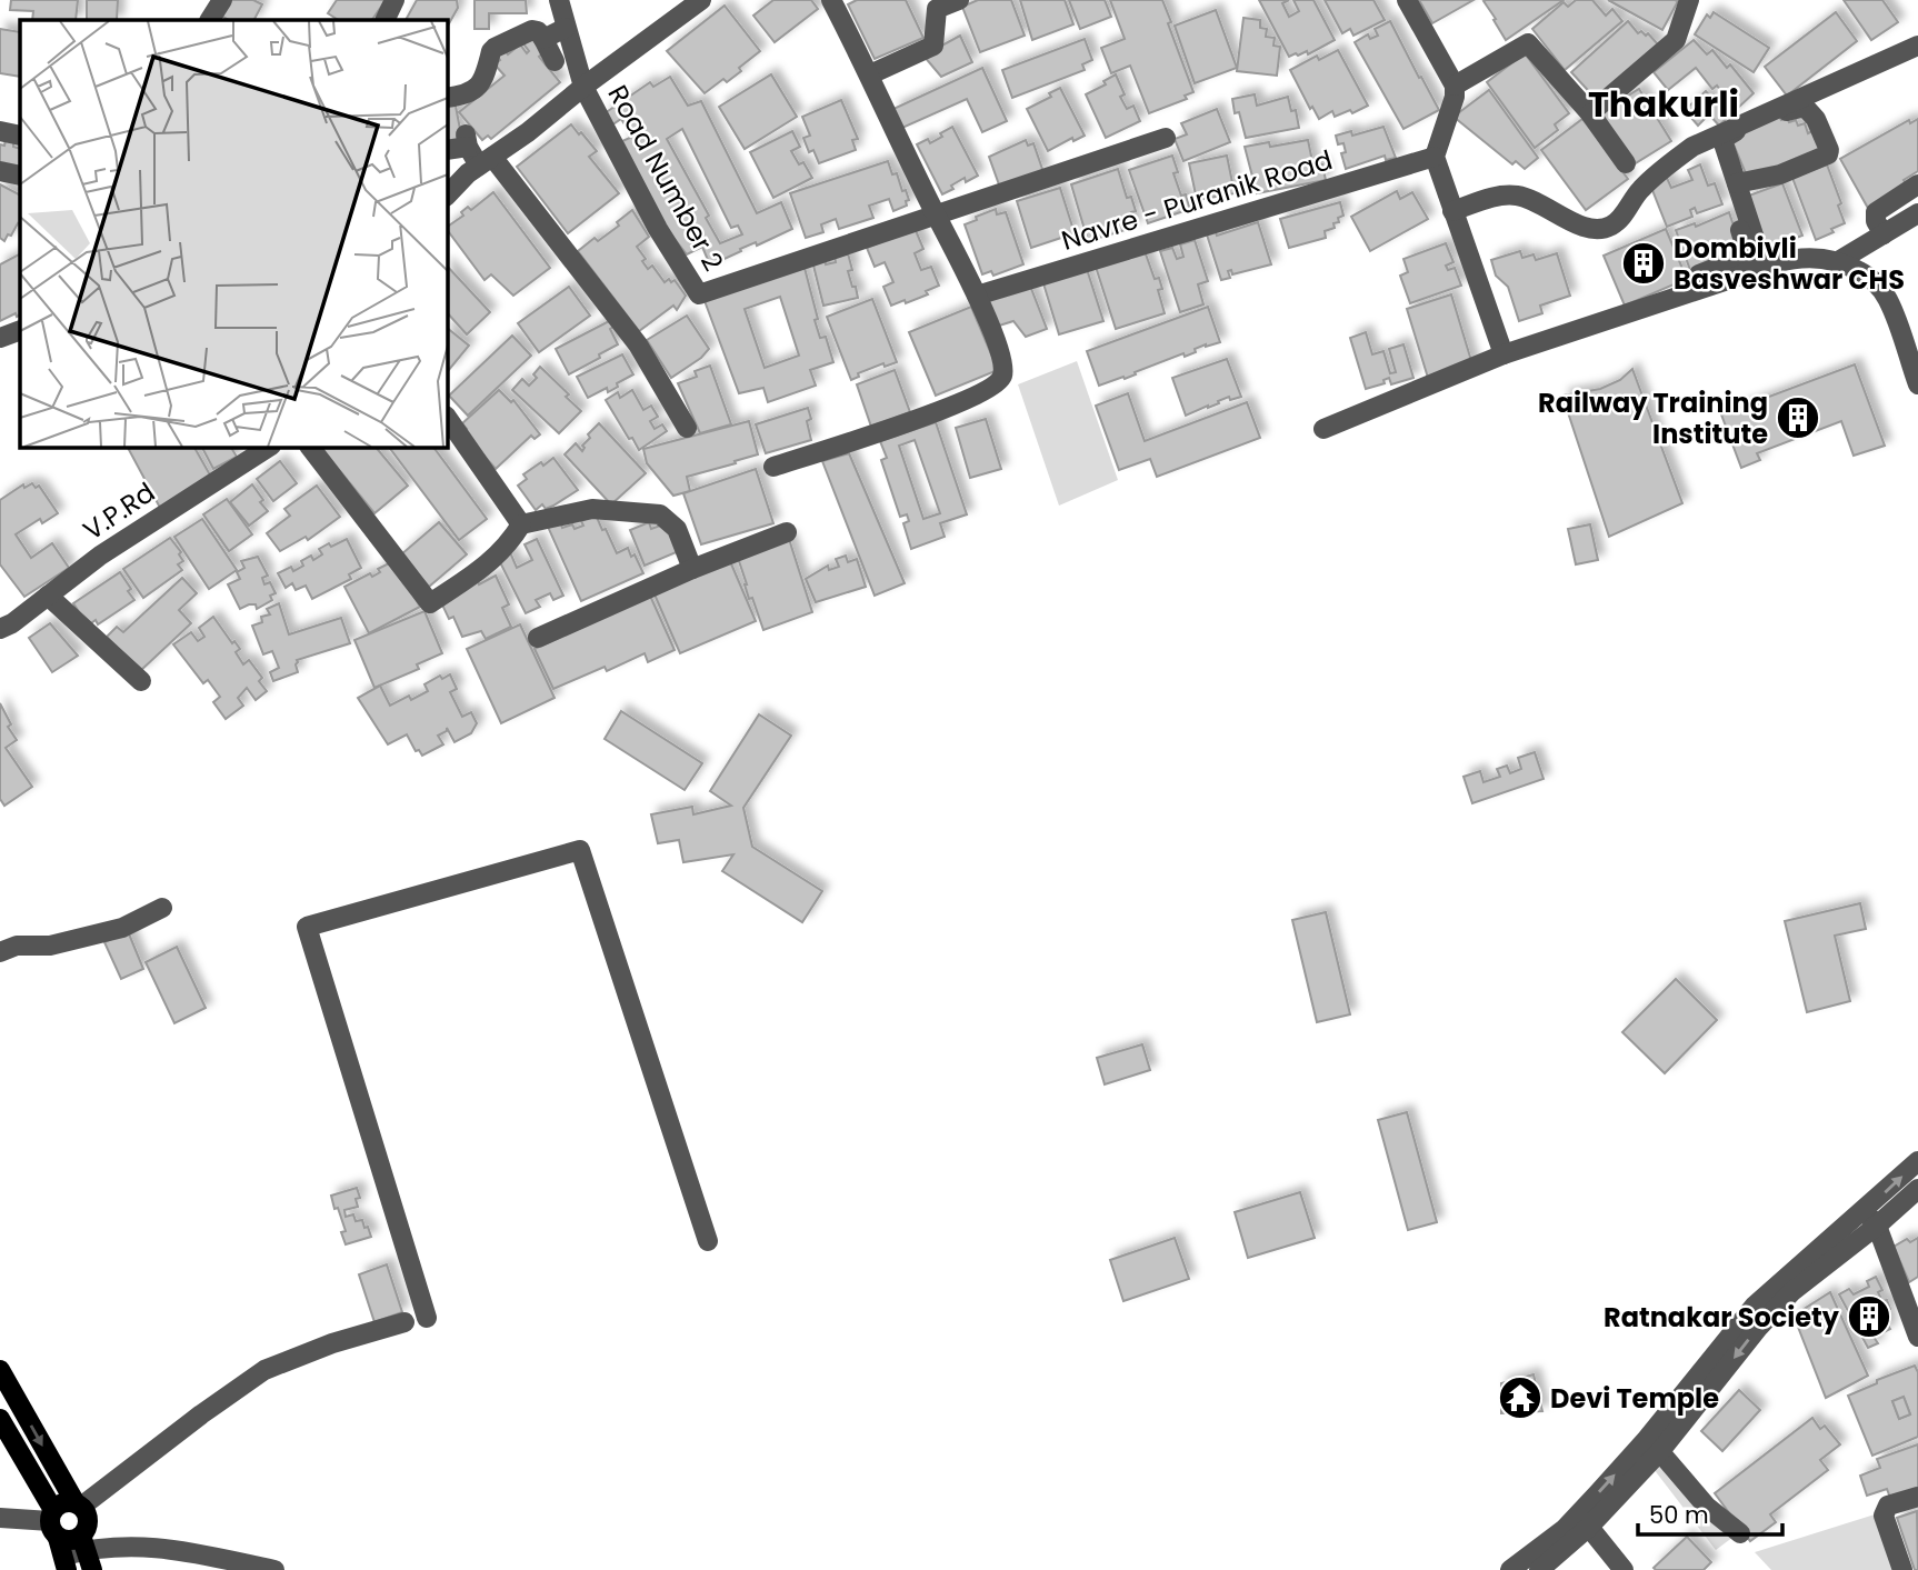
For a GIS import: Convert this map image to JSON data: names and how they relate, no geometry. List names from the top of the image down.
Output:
{
  "streets": {
    "street": ["Road Number 2", "Navre - Puranik Road", "V.P.Rd"]
  },
  "districts": ["Thakurli"],
  "places": {
    "building": ["Dombivli Basveshwar CHS", "Railway Training Institute", "Ratnakar Society"],
    "temple": ["Devi Temple"]
  },
  "scale_bar": "50 m"
}
